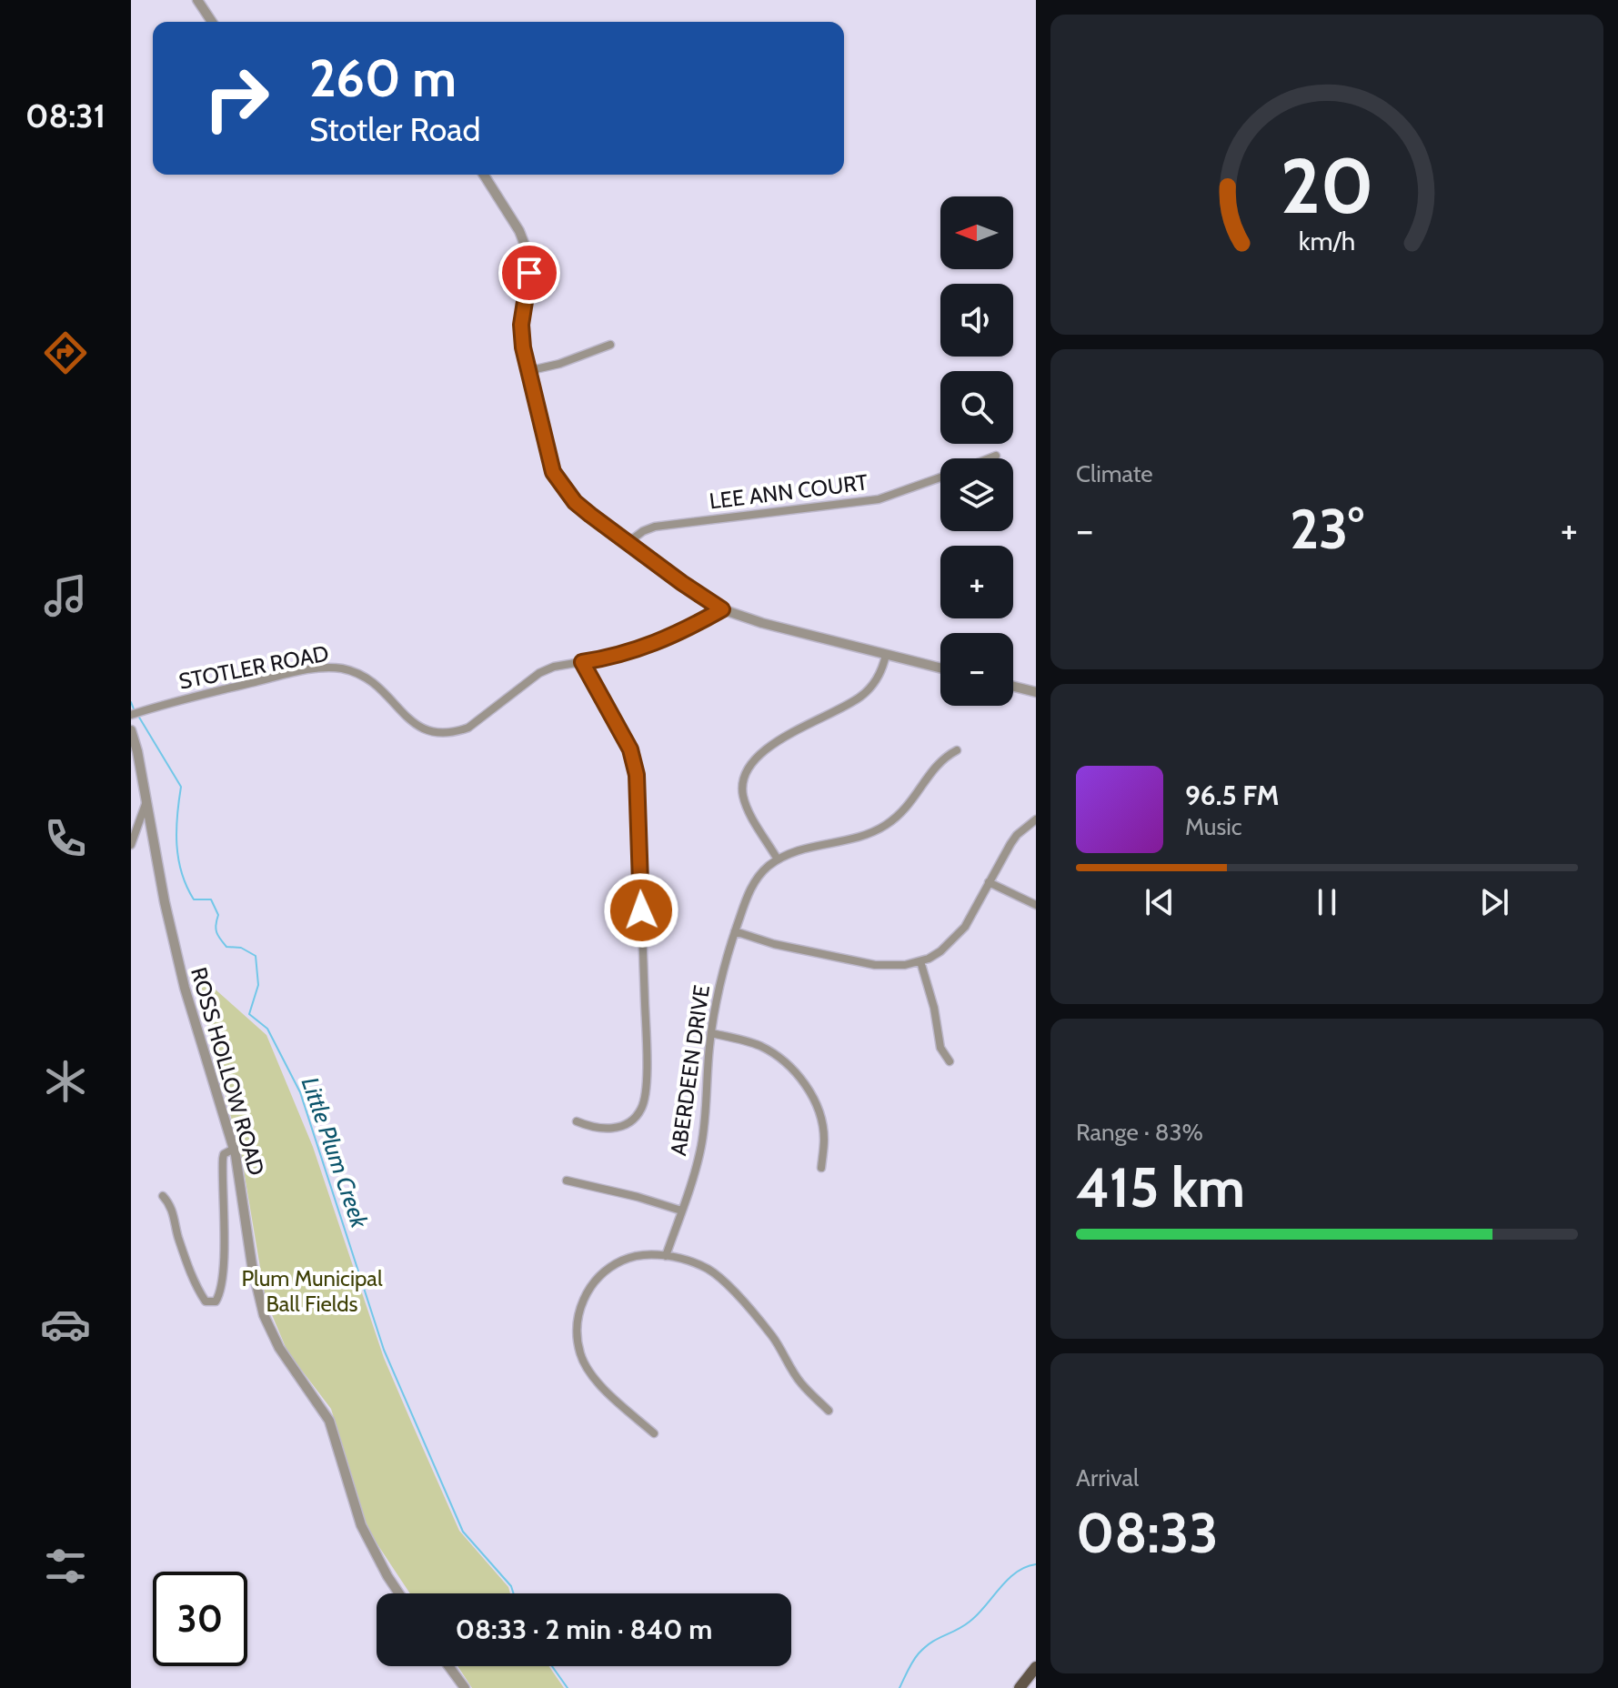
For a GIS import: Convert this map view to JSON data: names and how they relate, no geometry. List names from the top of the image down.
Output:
{
  "streets": {
    "street": [
      "LEE ANN COURT",
      "STOTLER ROAD",
      "ABERDEEN DRIVE",
      "ROSS HOLLOW ROAD"
    ]
  },
  "water": ["Little Plum Creek"],
  "parks": ["Plum Municipal Ball Fields"],
  "north": "left",
  "page": {
    "tabs": "08:31",
    "turn": ["260 m", "Stotler Road"],
    "map_buttons": ["+", "−"],
    "tile": [
      "Climate",
      ["Range · 83%", "415 km"],
      ["Arrival", "08:33"]
    ],
    "heat": ["−", "23°", "+"],
    "song": ["96.5 FM", "Music"],
    "limit": "30",
    "trip": "08:33 · 2 min · 840 m",
    "gauge": ["20", "km/h"]
  }
}
